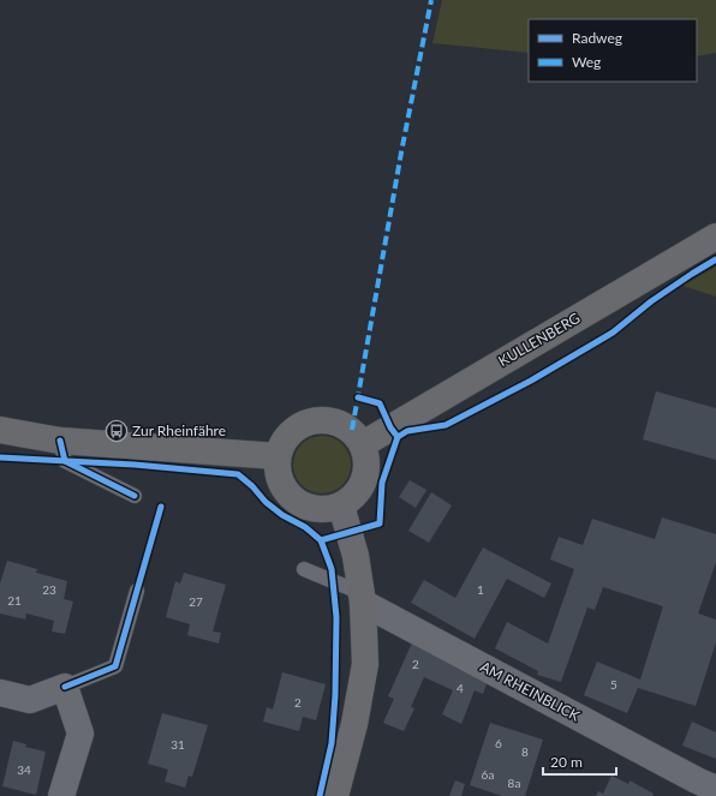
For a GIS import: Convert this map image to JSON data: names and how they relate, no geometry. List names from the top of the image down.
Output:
{
  "streets": {
    "street": ["KULLENBERG", "AM RHEINBLICK"]
  },
  "places": {
    "bus stop": ["Zur Rheinfähre"]
  },
  "house_numbers": [
    "23",
    "1",
    "21",
    "27",
    "2",
    "5",
    "4",
    "2",
    "6",
    "31",
    "8",
    "34",
    "6a",
    "8a"
  ],
  "legend": ["Radweg", "Weg"],
  "scale_bar": "20 m"
}
